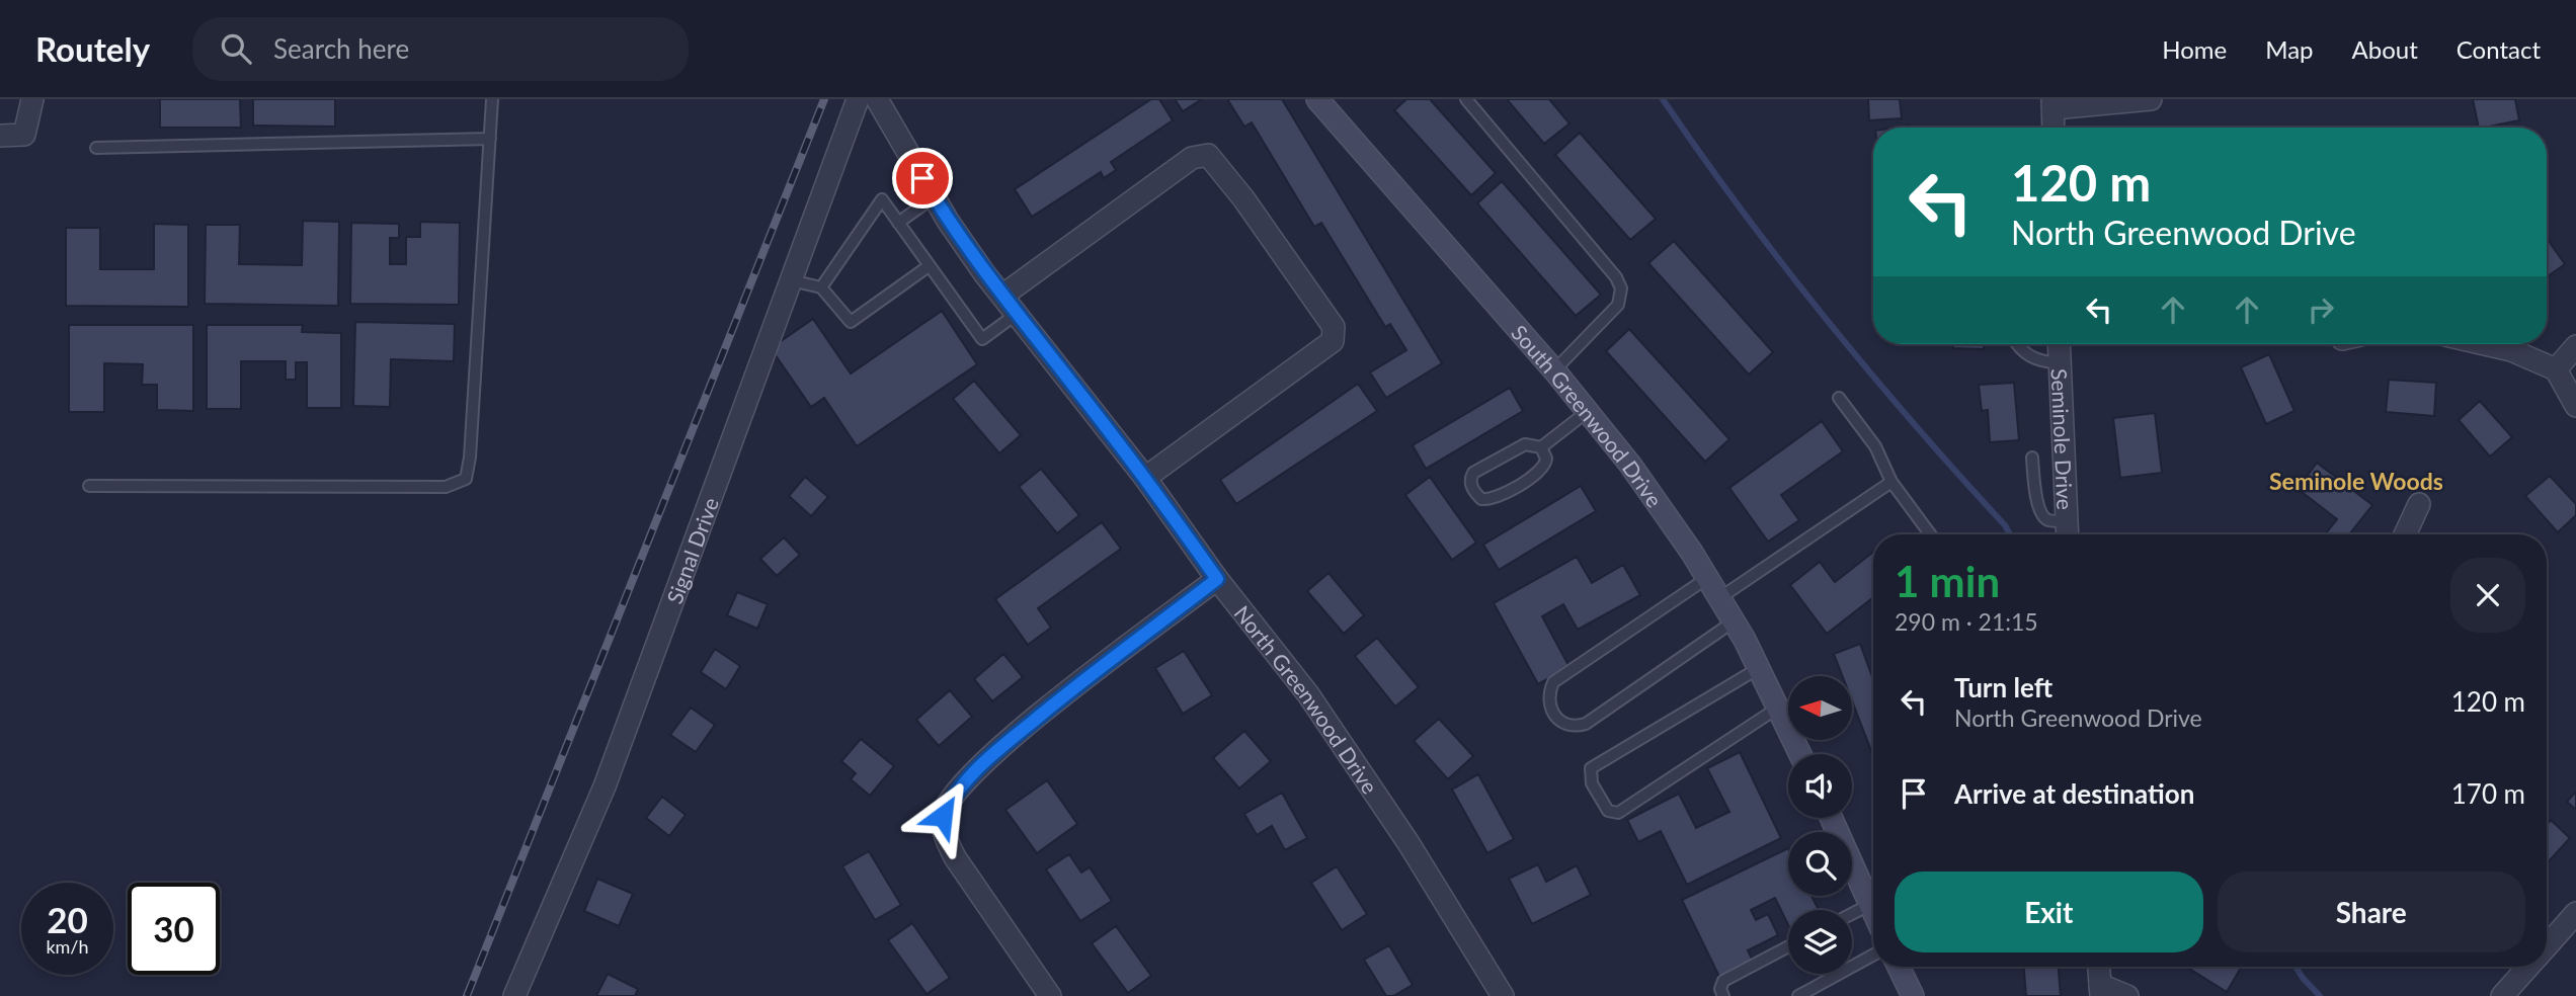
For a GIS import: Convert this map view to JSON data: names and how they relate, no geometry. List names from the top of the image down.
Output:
{
  "streets": {
    "street": [
      "South Greenwood Drive",
      "Seminole Drive",
      "Signal Drive",
      "North Greenwood Drive"
    ]
  },
  "districts": ["Seminole Woods"],
  "north": "left",
  "page": {
    "header": "Routely",
    "search": "Search here",
    "nav": [
      "Home",
      "Map",
      "About",
      "Contact"
    ],
    "turn": ["120 m", "North Greenwood Drive"],
    "heading": ["1 min", "290 m · 21:15"],
    "list": [
      {
        "name": "Turn left",
        "note": "North Greenwood Drive",
        "value": "120 m"
      },
      {
        "name": "Arrive at destination",
        "value": "170 m"
      }
    ],
    "buttons": ["Exit", "Share"],
    "speed": "20 km/h",
    "limit": "30"
  }
}
